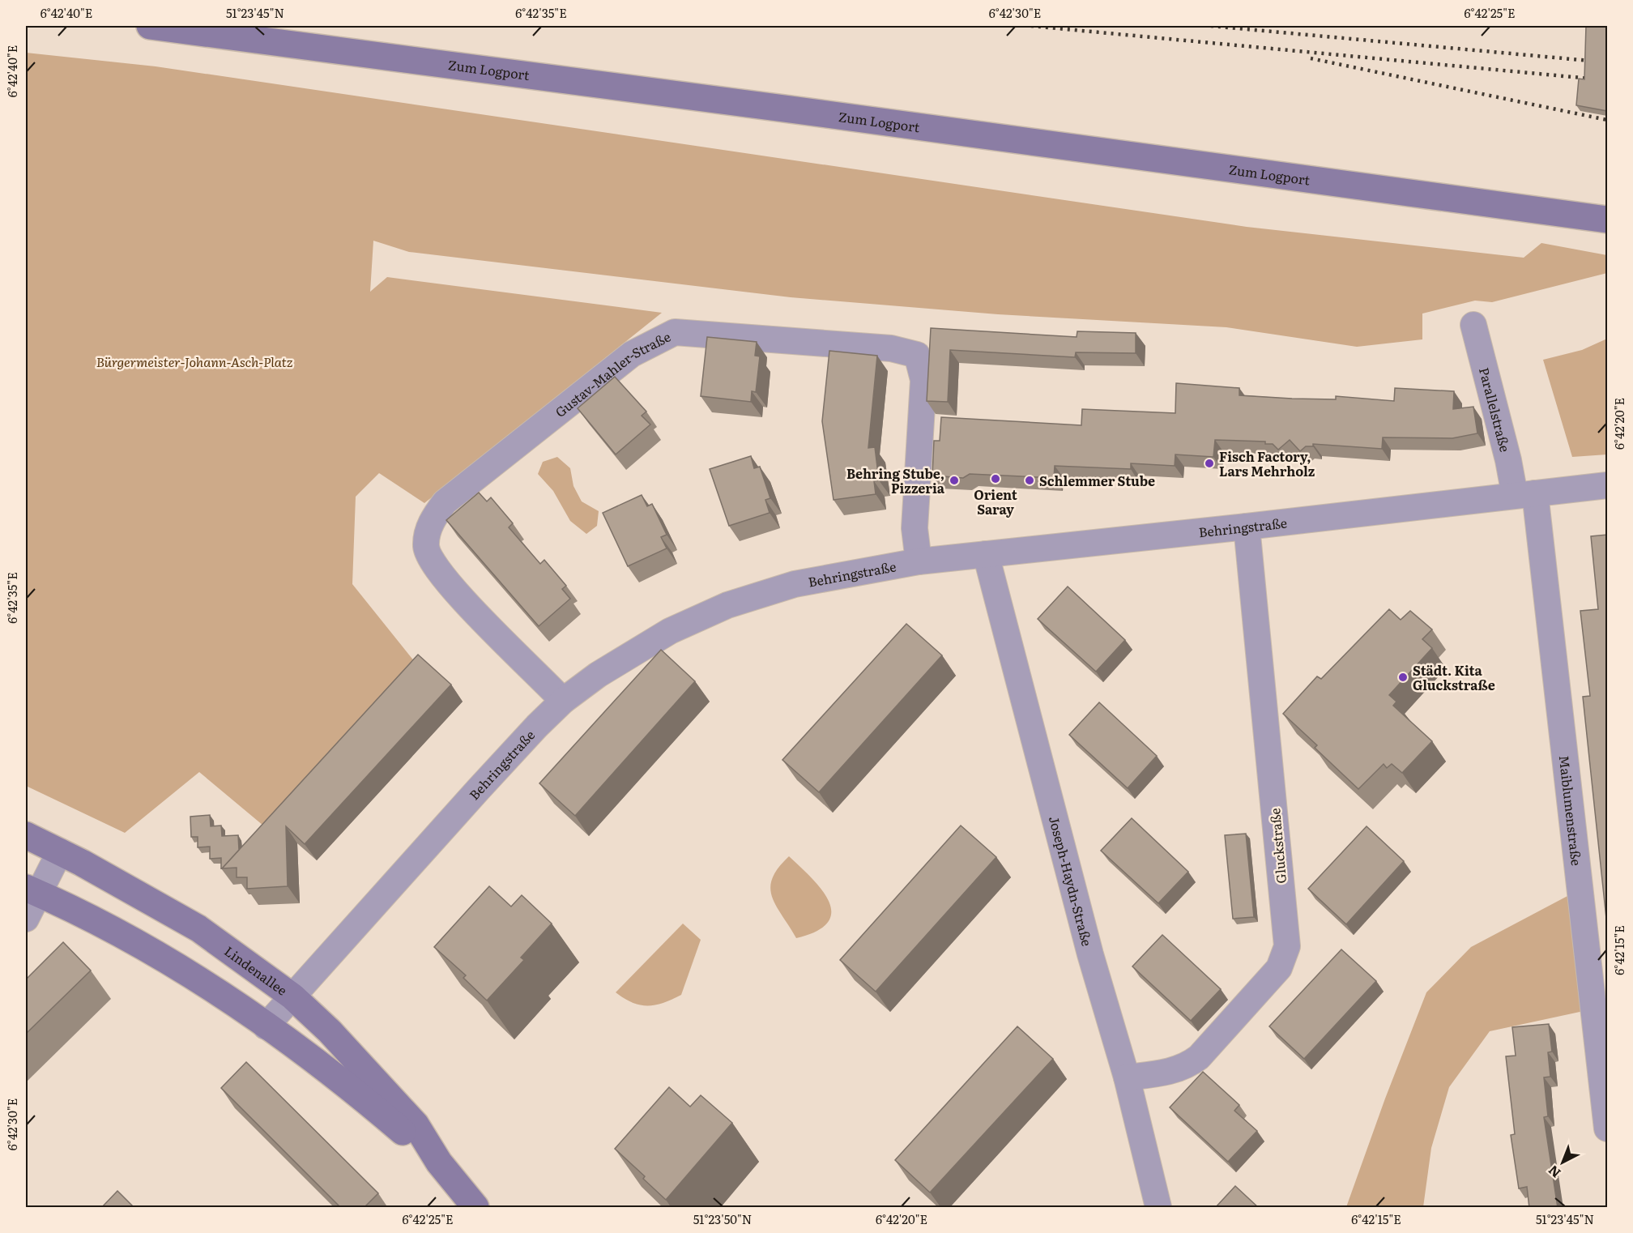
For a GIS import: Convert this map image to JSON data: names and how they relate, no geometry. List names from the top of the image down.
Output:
{
  "streets": {
    "main road": ["Zum Logport", "Lindenallee"],
    "street": [
      "Gustav-Mahler-Straße",
      "Parallelstraße",
      "Behringstraße",
      "Maiblumenstraße",
      "Gluckstraße",
      "Joseph-Haydn-Straße"
    ]
  },
  "crossings": [
    ["Gustav-Mahler-Straße", "Behringstraße"],
    ["Parallelstraße", "Behringstraße"],
    ["Parallelstraße", "Maiblumenstraße"],
    ["Behringstraße", "Maiblumenstraße"],
    ["Behringstraße", "Gluckstraße"],
    ["Behringstraße", "Joseph-Haydn-Straße"],
    ["Behringstraße", "Lindenallee"],
    ["Gluckstraße", "Joseph-Haydn-Straße"]
  ],
  "parks": ["Bürgermeister-Johann-Asch-Platz"],
  "places": [
    "Fisch Factory, Lars Mehrholz",
    "Orient Saray",
    "Behring Stube, Pizzeria",
    "Schlemmer Stube",
    "Städt. Kita Gluckstraße"
  ],
  "north": "bottom left",
  "coordinates": [
    "6°42'40\"E",
    "51°23'45\"N",
    "6°42'35\"E",
    "6°42'30\"E",
    "6°42'25\"E",
    "6°42'20\"E",
    "6°42'15\"E",
    "51°23'50\"N"
  ]
}
